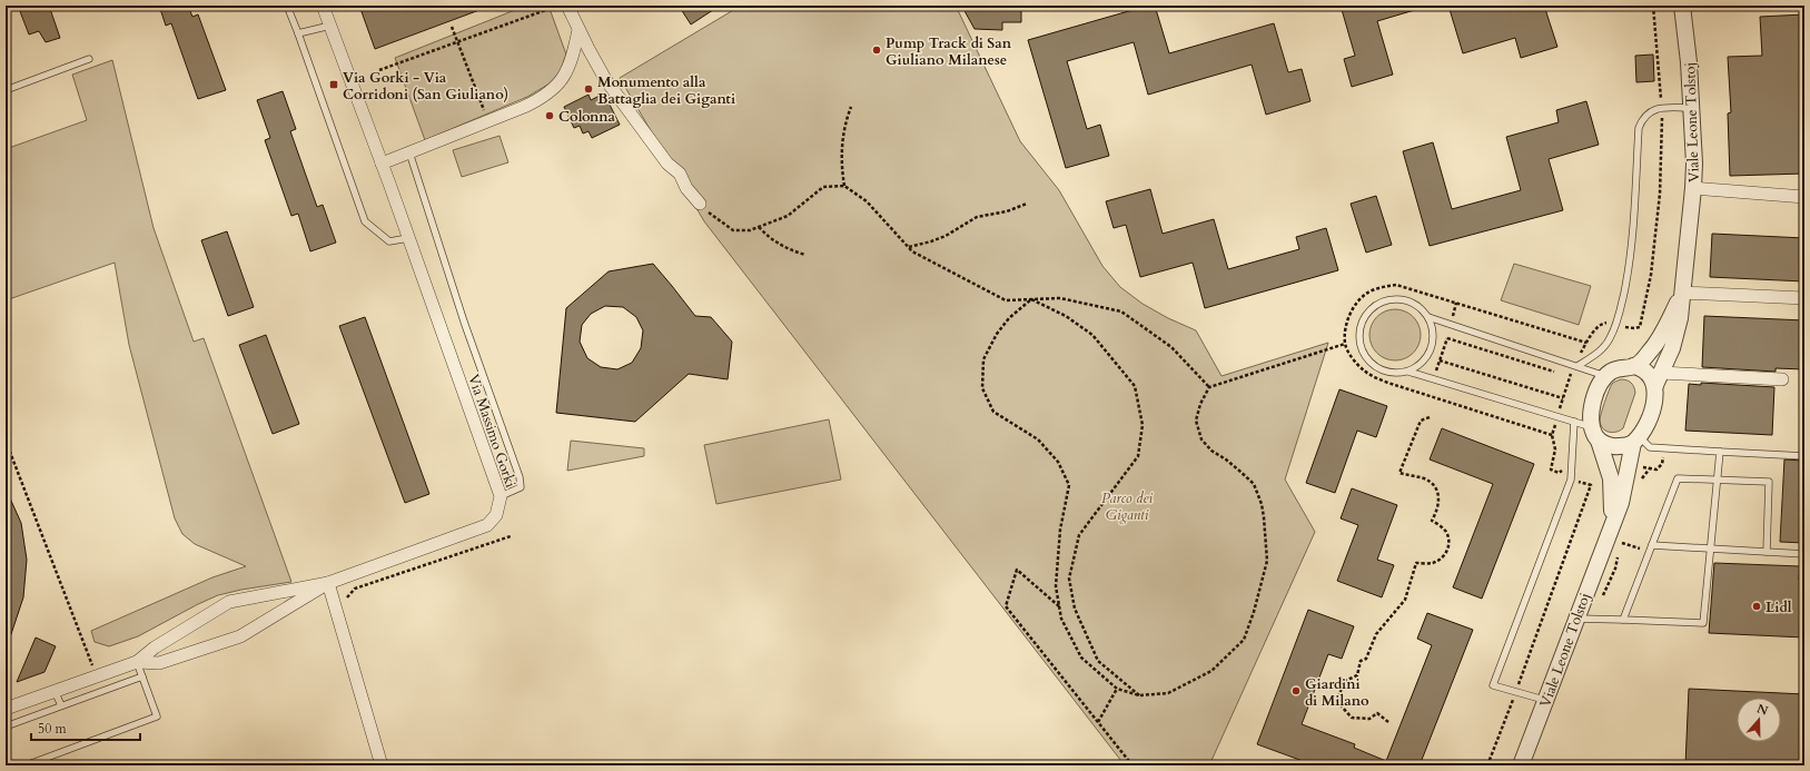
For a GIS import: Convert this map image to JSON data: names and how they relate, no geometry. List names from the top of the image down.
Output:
{
  "streets": {
    "street": ["Viale Leone Tolstoj", "Via Massimo Gorki"]
  },
  "parks": ["Parco dei Giganti"],
  "places": {
    "other": [
      "Pump Track di San Giuliano Milanese",
      "Monumento alla Battaglia dei Giganti",
      "Colonna",
      "Lidl",
      "Giardini di Milano"
    ],
    "transit": ["Via Gorki - Via Corridoni (San Giuliano)"]
  },
  "scale_bar": "50 m",
  "north": "top"
}
